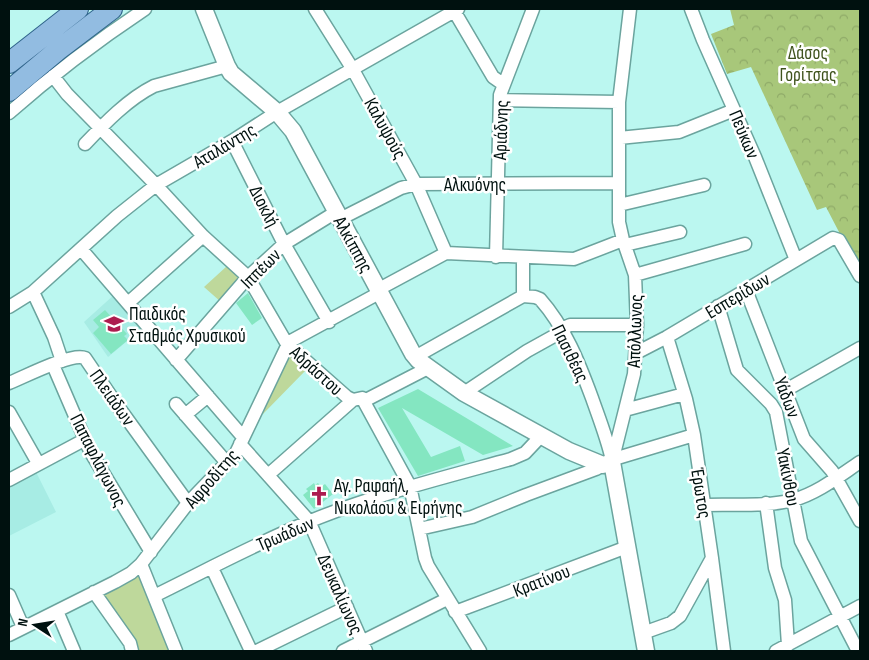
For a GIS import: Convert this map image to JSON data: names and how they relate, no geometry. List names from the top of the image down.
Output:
{
  "streets": {
    "street": [
      "Καλυψούς",
      "Αριάδνης",
      "Πεύκων",
      "Αταλάντης",
      "Αλκυόνης",
      "Διοκλή",
      "Αλκίππης",
      "Ιππέων",
      "Εσπερίδων",
      "Απόλλωνος",
      "Πασιθέας",
      "Αδράστου",
      "Πλειάδων",
      "Υάδων",
      "Παπαφλάγωνος",
      "Υακίνθου",
      "Αφροδίτης",
      "Έρωτος",
      "Τρωάδων",
      "Κρατίνου",
      "Δευκαλίωνος"
    ]
  },
  "crossings": [
    ["Καλυψούς", "Αταλάντης"],
    ["Καλυψούς", "Αλκυόνης"],
    ["Αριάδνης", "Αλκυόνης"],
    ["Πεύκων", "Εσπερίδων"],
    ["Αταλάντης", "Διοκλή"],
    ["Αταλάντης", "Αλκίππης"],
    ["Αταλάντης", "Αδράστου"],
    ["Αταλάντης", "Παπαφλάγωνος"],
    ["Αταλάντης", "Δευκαλίωνος"],
    ["Αλκυόνης", "Αλκίππης"],
    ["Αλκυόνης", "Ιππέων"],
    ["Αλκυόνης", "Απόλλωνος"],
    ["Διοκλή", "Ιππέων"],
    ["Αλκίππης", "Ιππέων"],
    ["Αλκίππης", "Τρωάδων"],
    ["Ιππέων", "Αδράστου"],
    ["Ιππέων", "Δευκαλίωνος"],
    ["Εσπερίδων", "Απόλλωνος"],
    ["Εσπερίδων", "Υάδων"],
    ["Εσπερίδων", "Υακίνθου"],
    ["Εσπερίδων", "Έρωτος"],
    ["Απόλλωνος", "Πασιθέας"],
    ["Απόλλωνος", "Κρατίνου"],
    ["Αδράστου", "Αφροδίτης"],
    ["Αδράστου", "Τρωάδων"],
    ["Αδράστου", "Κρατίνου"],
    ["Πλειάδων", "Παπαφλάγωνος"],
    ["Πλειάδων", "Αφροδίτης"],
    ["Παπαφλάγωνος", "Αφροδίτης"],
    ["Αφροδίτης", "Δευκαλίωνος"],
    ["Τρωάδων", "Δευκαλίωνος"]
  ],
  "parks": ["Δάσος Γορίτσας"],
  "places": {
    "school or university": ["Παιδικός Σταθμός Χρυσικού"],
    "church": ["Αγ. Ραφαήλ, Νικολάου & Ειρήνης"]
  },
  "north": "left"
}
